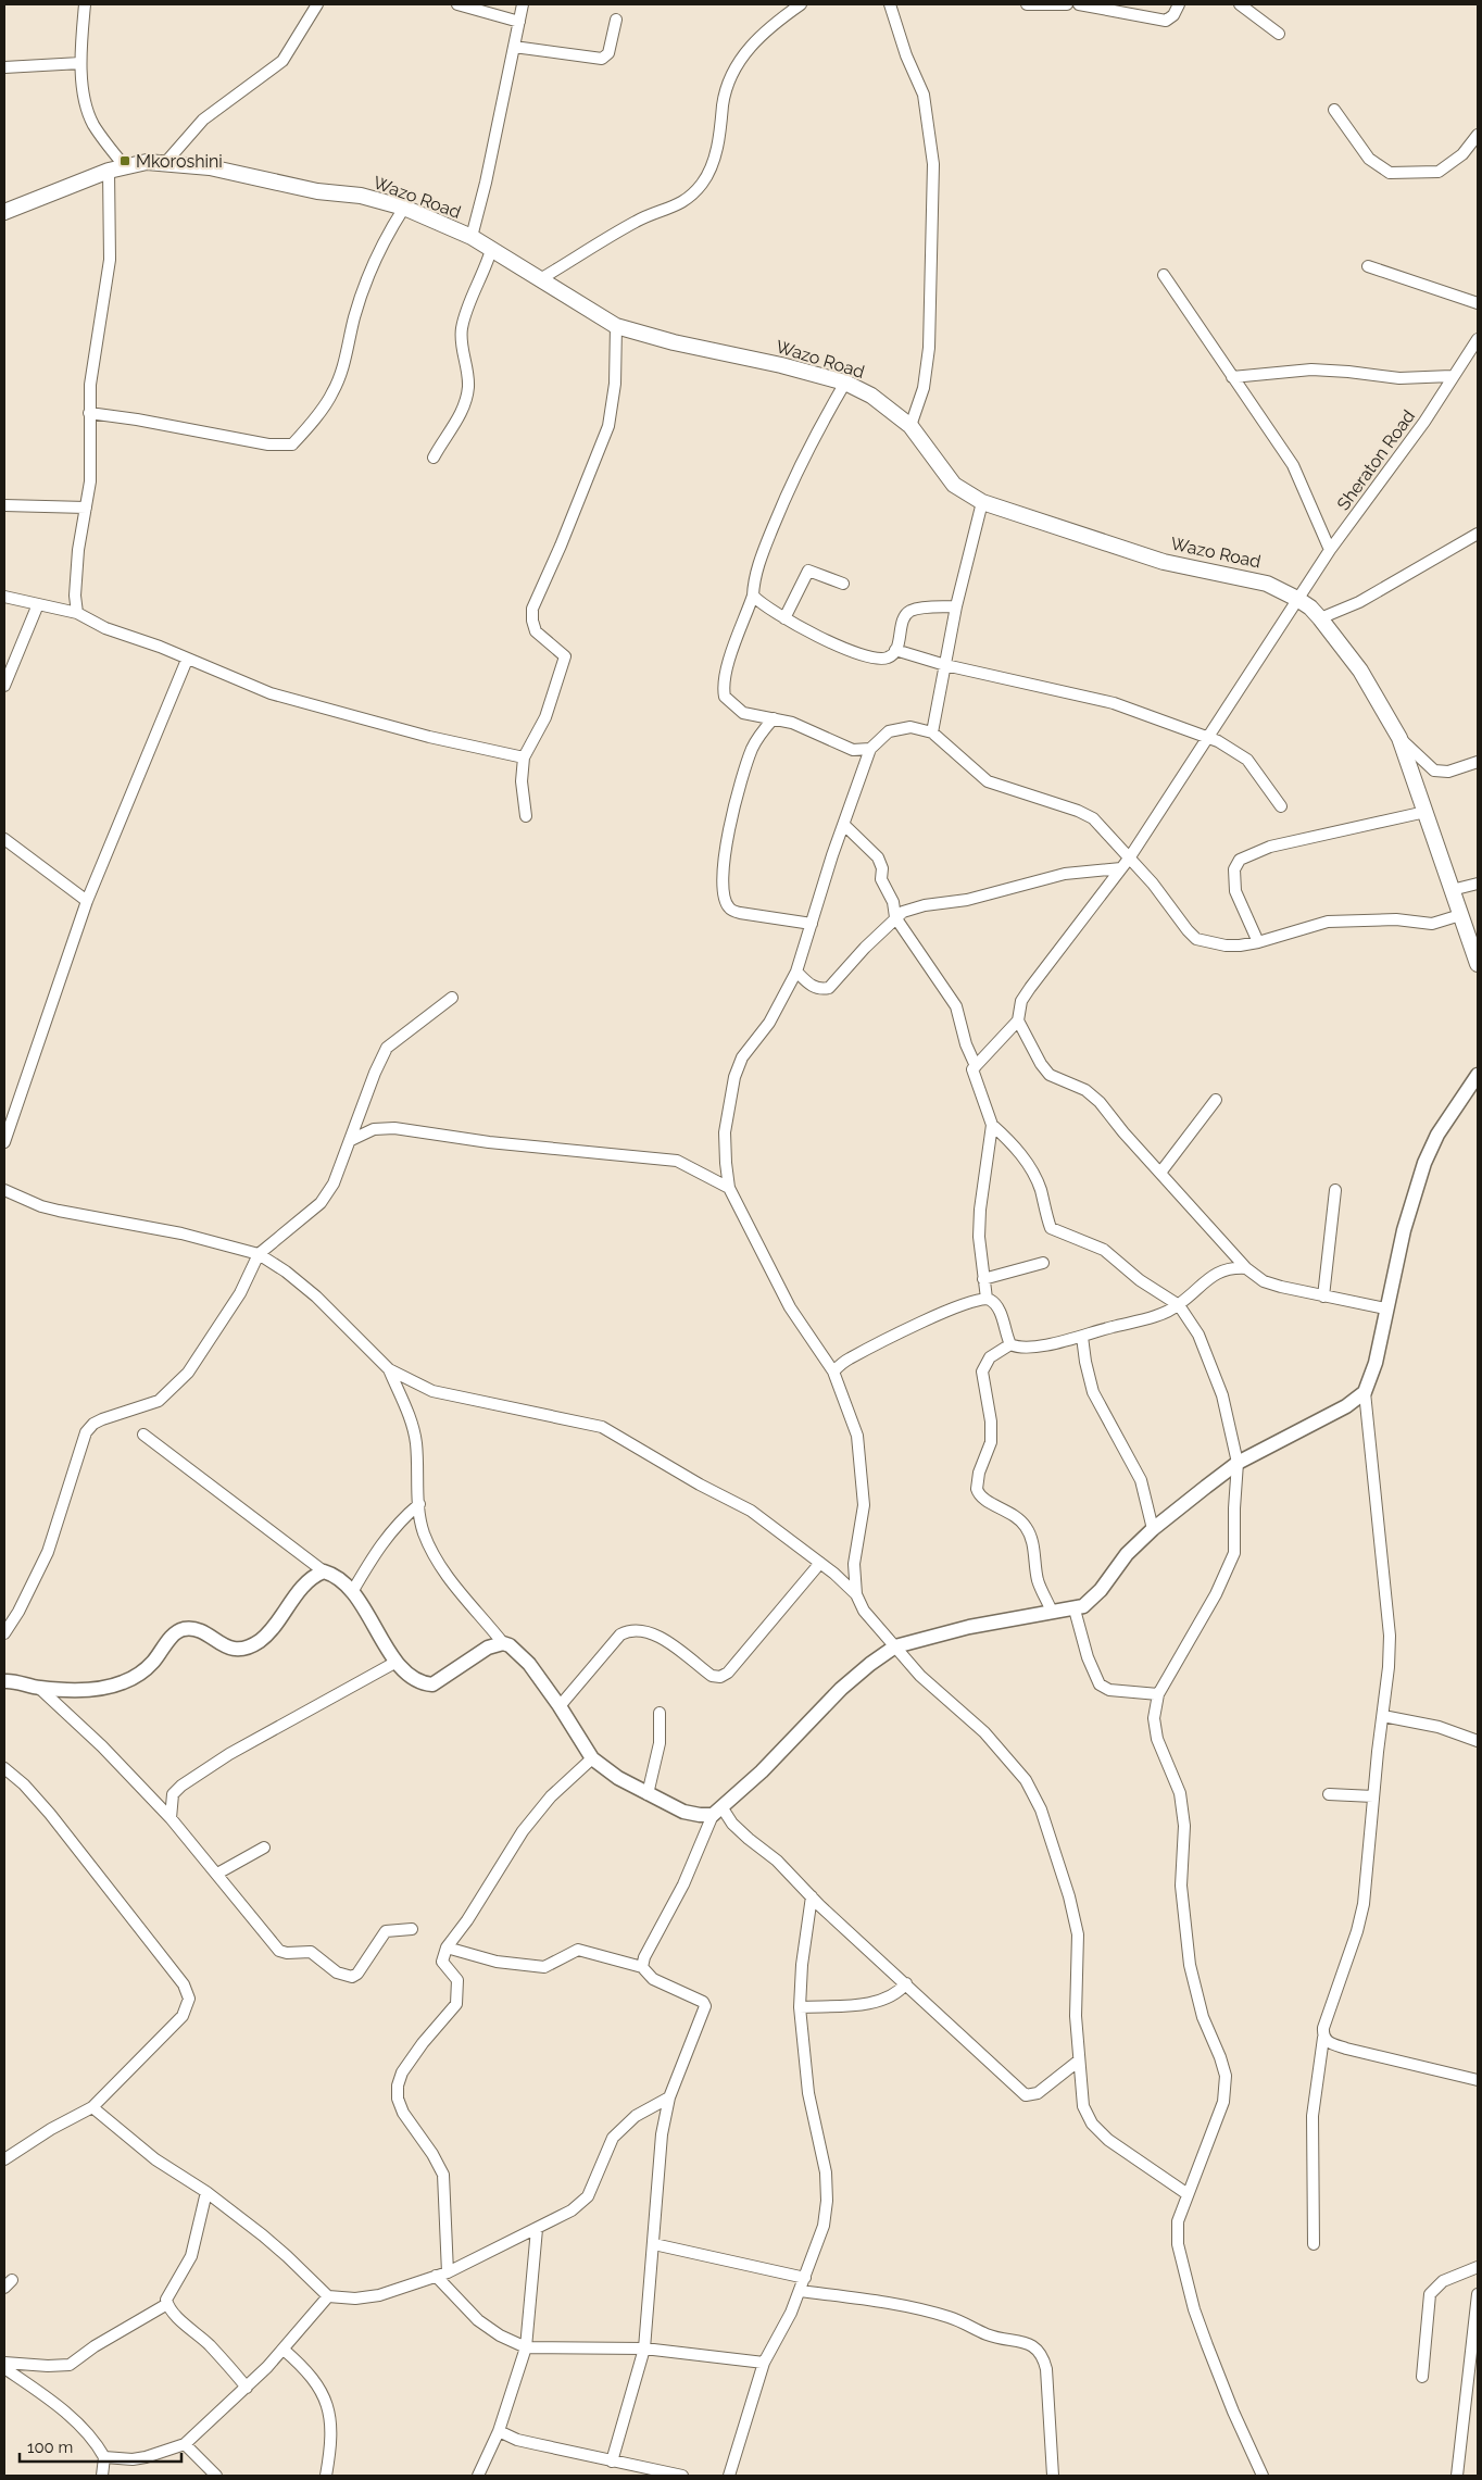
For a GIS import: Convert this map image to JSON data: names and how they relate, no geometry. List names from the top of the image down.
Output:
{
  "streets": {
    "main road": ["Wazo Road"],
    "street": ["Sheraton Road"]
  },
  "crossings": [
    ["Wazo Road", "Sheraton Road"]
  ],
  "places": {
    "transit": ["Mkoroshini"]
  },
  "scale_bar": "100 m"
}
